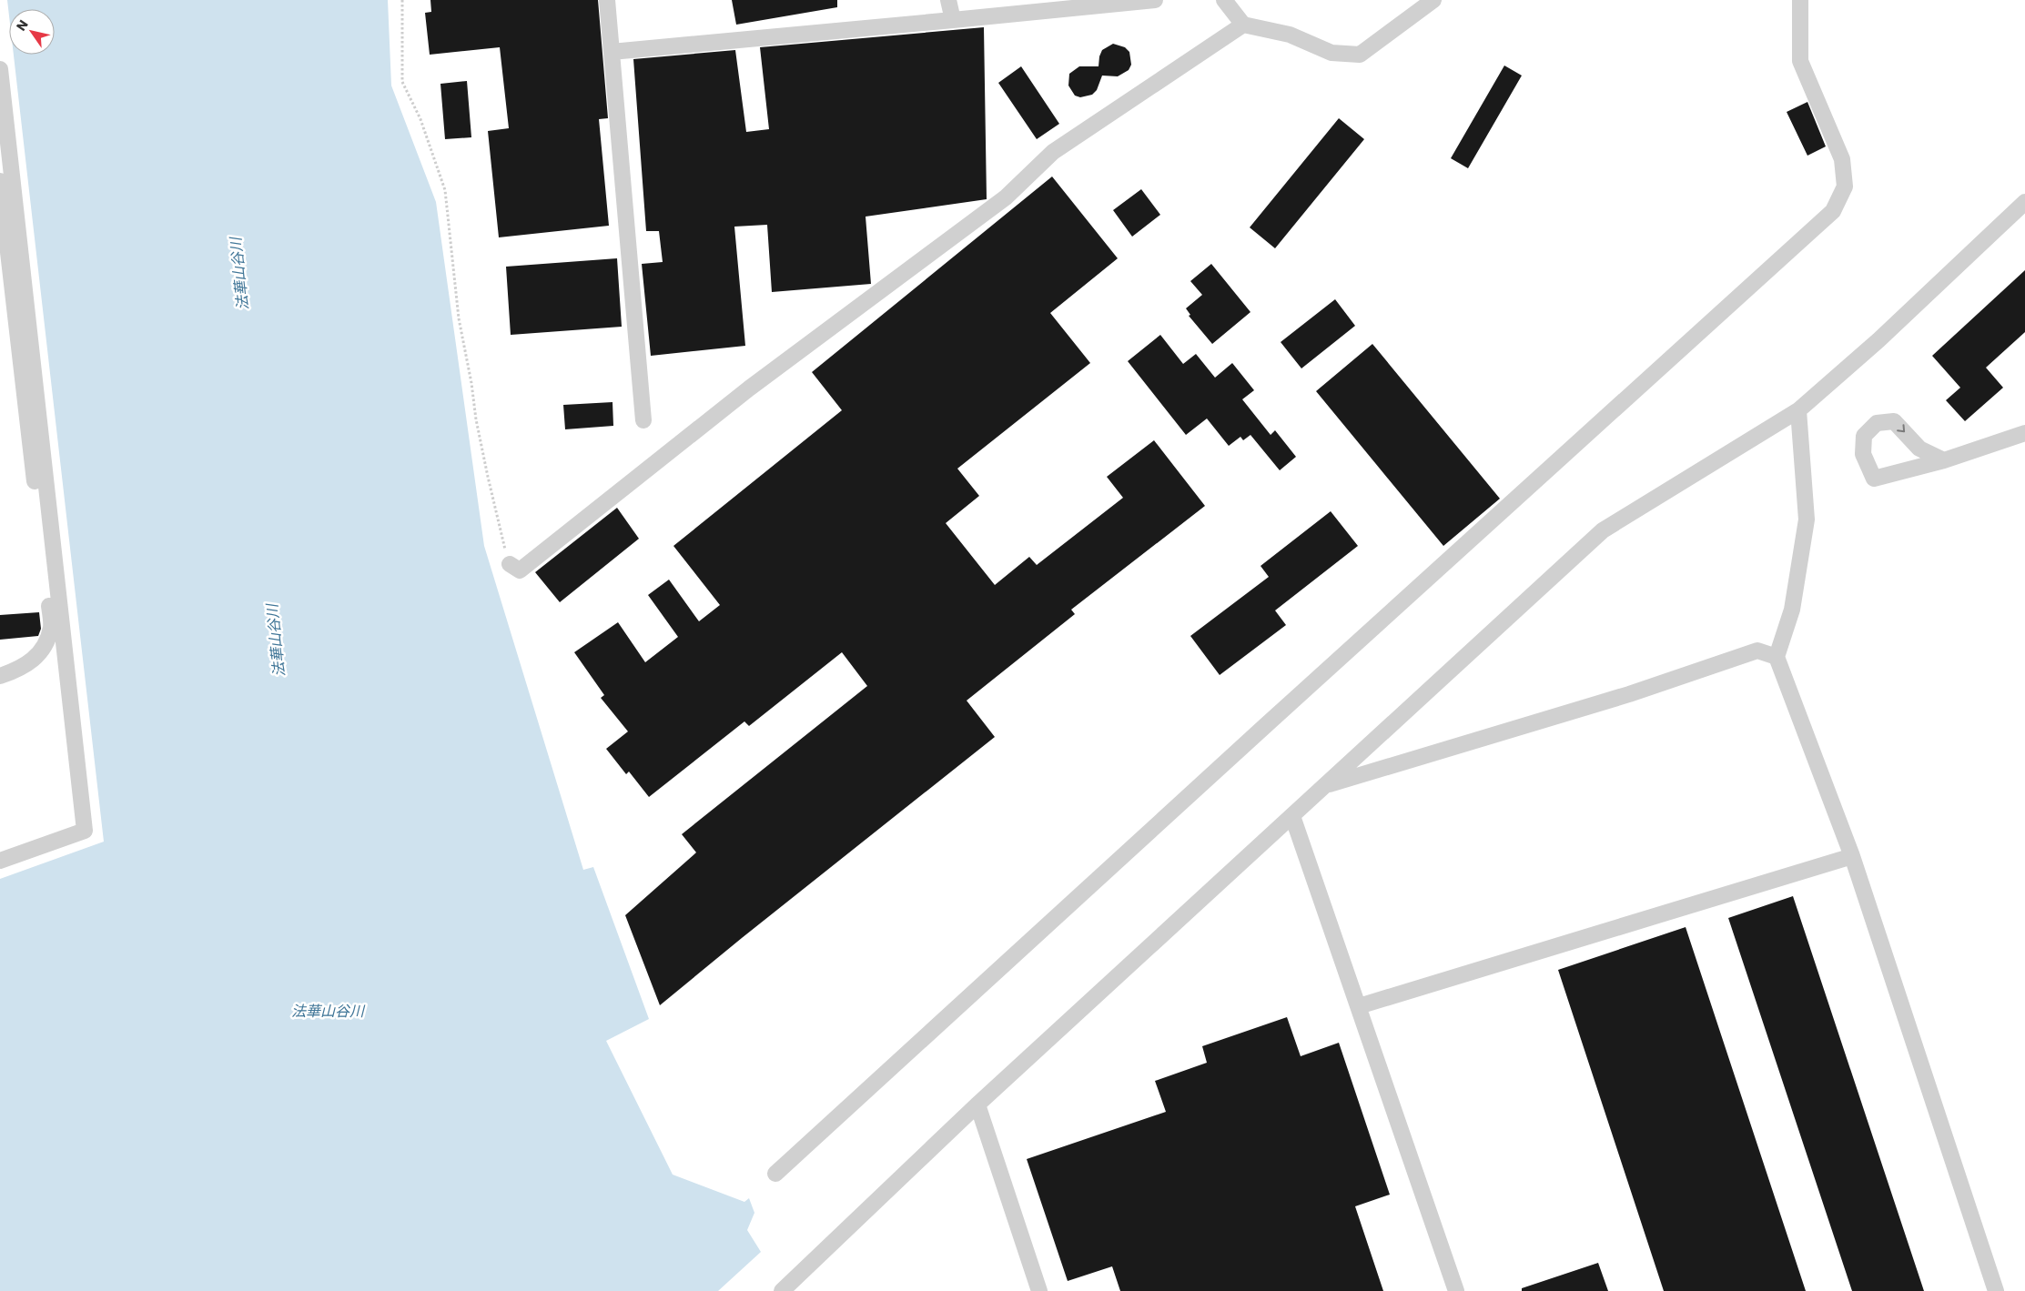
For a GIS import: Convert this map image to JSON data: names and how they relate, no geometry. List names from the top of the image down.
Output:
{
  "water": ["法華山谷川"],
  "north": "top left"
}
